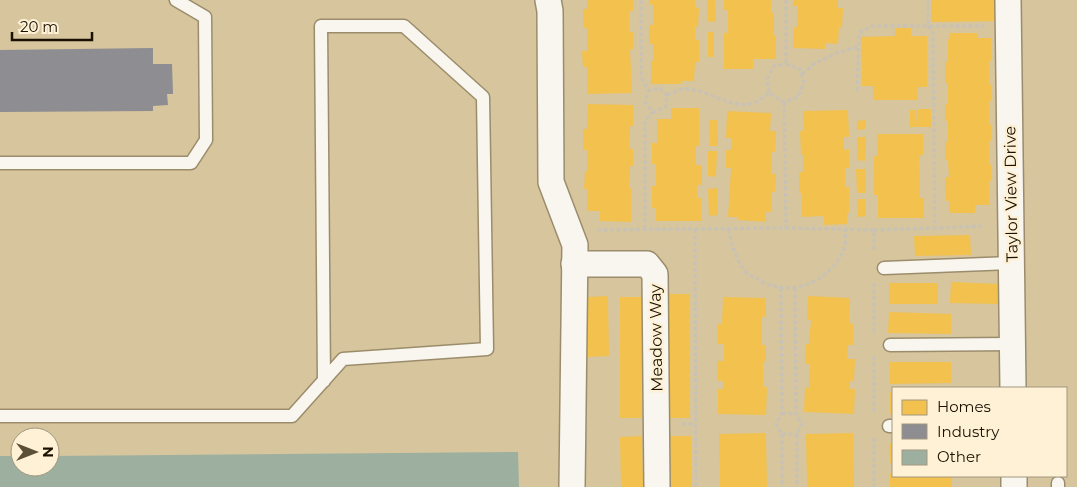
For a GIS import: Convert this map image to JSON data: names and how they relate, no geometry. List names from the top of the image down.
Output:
{
  "streets": {
    "street": ["Taylor View Drive", "Meadow Way"]
  },
  "legend": ["Homes", "Industry", "Other"],
  "scale_bar": "20 m",
  "north": "right"
}
